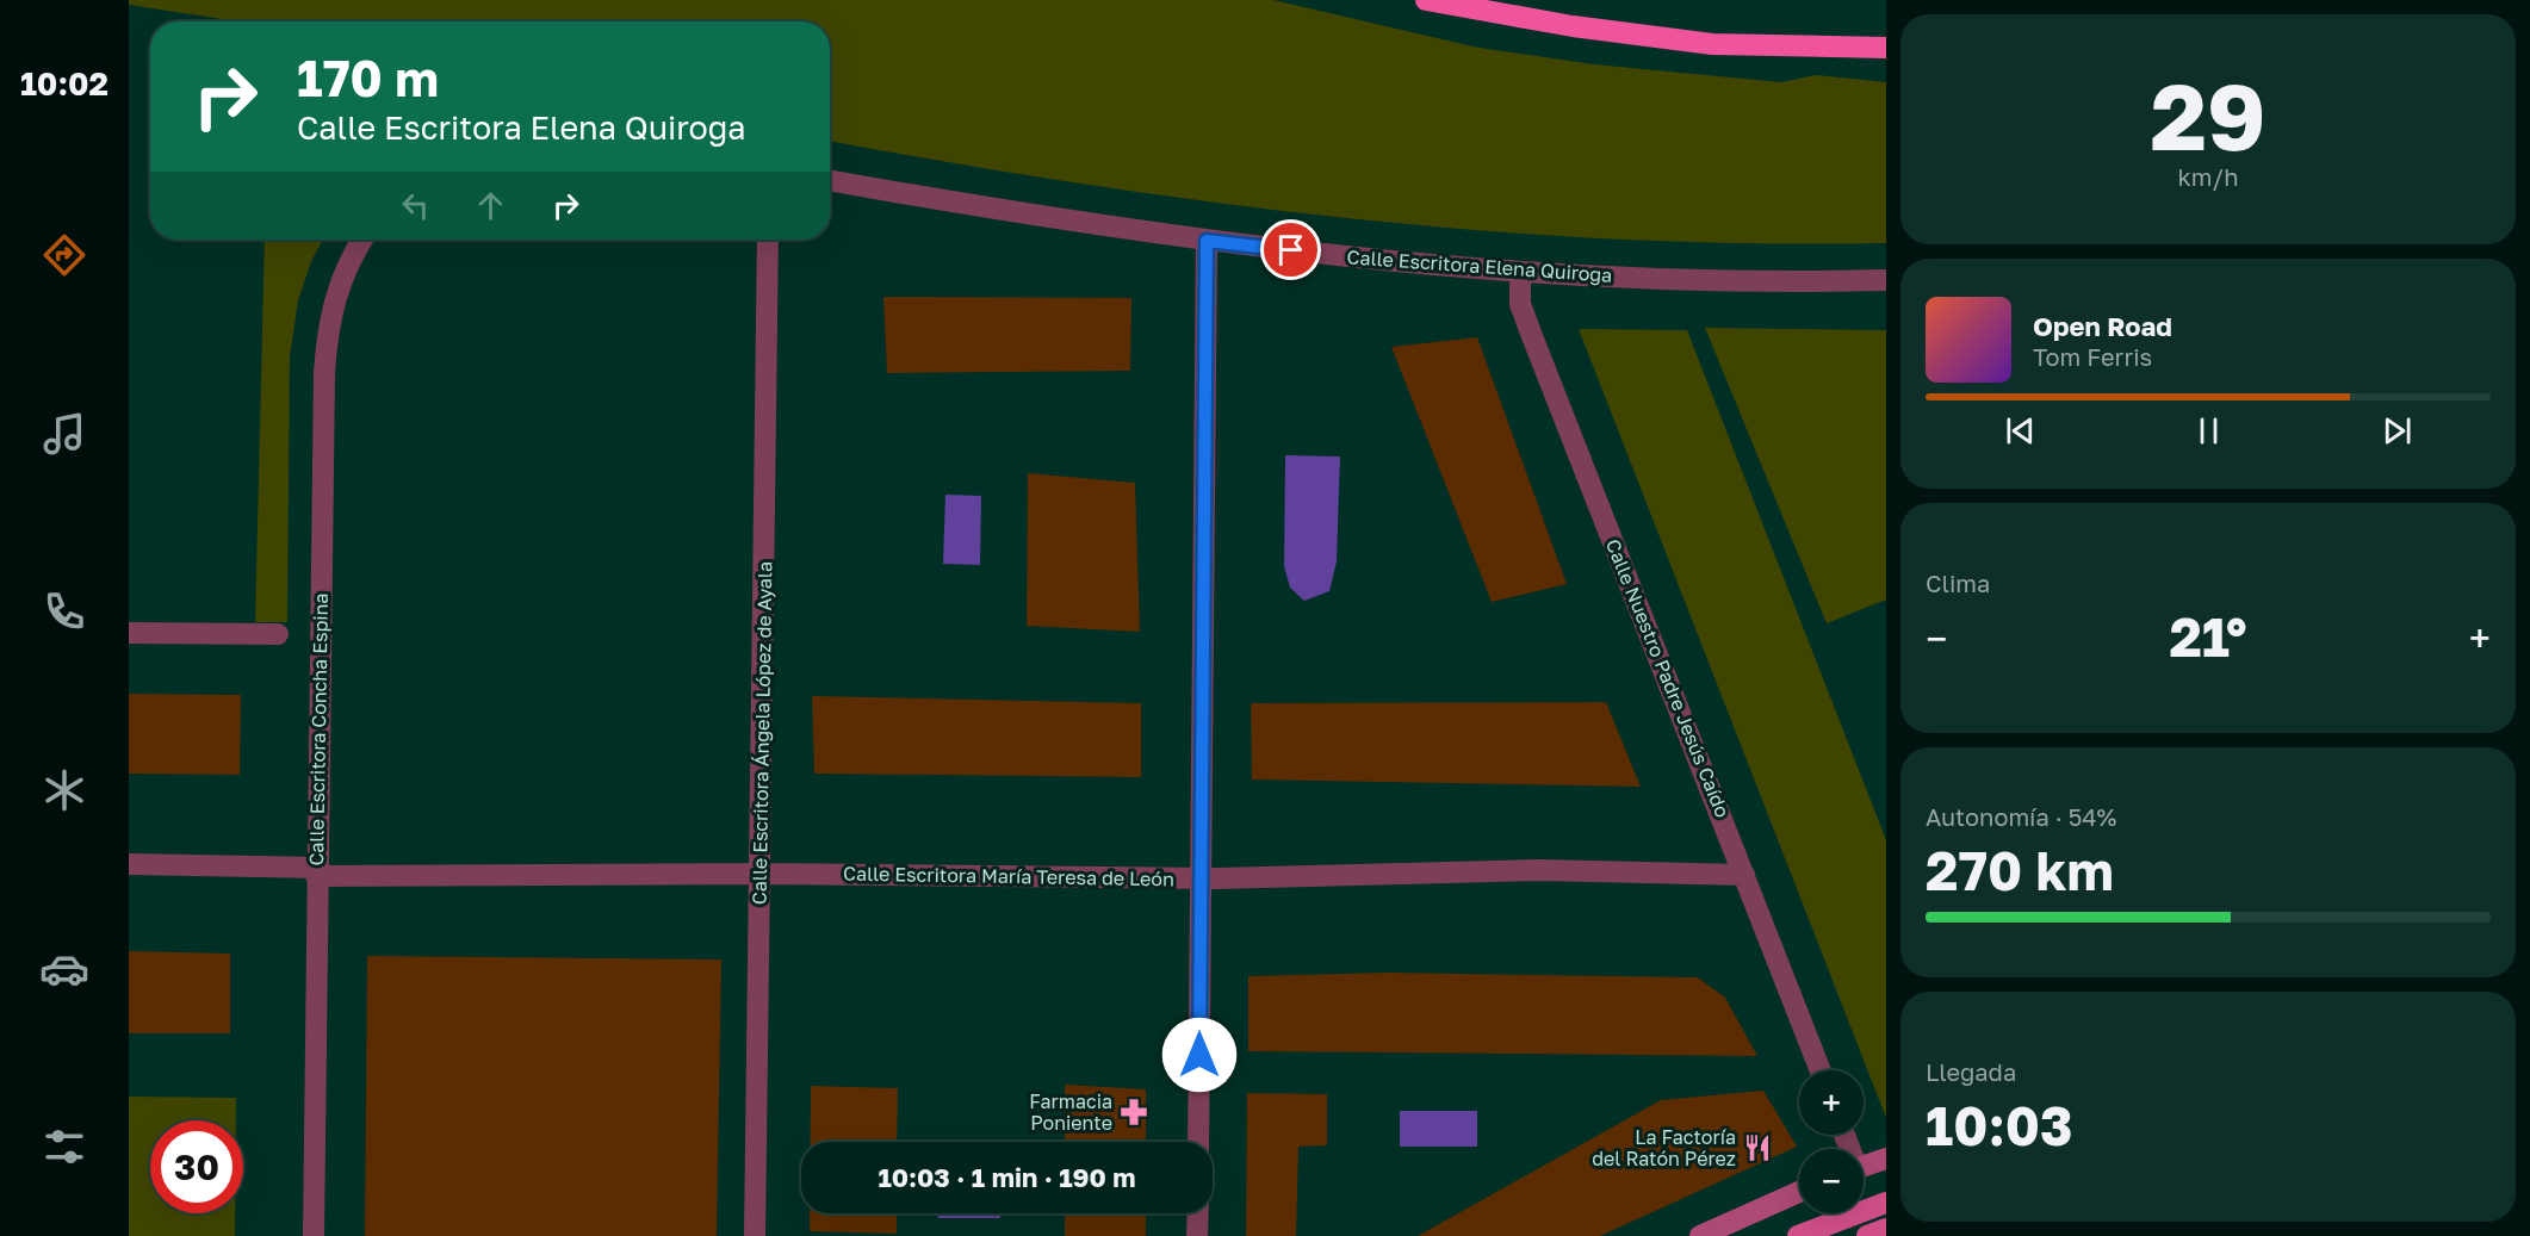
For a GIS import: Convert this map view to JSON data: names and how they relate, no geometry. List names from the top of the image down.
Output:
{
  "streets": {
    "street": [
      "Calle Escritora Elena Quiroga",
      "Calle Nuestro Padre Jesús Caído",
      "Calle Escritora Concha Espina",
      "Calle Escritora Ángela López de Ayala",
      "Calle Escritora María Teresa de León"
    ]
  },
  "crossings": [
    ["Calle Escritora Elena Quiroga", "Calle Nuestro Padre Jesús Caído"],
    ["Calle Nuestro Padre Jesús Caído", "Calle Escritora María Teresa de León"],
    ["Calle Escritora Concha Espina", "Calle Escritora María Teresa de León"],
    ["Calle Escritora Ángela López de Ayala", "Calle Escritora María Teresa de León"]
  ],
  "places": {
    "pharmacy": ["Farmacia Poniente"],
    "restaurant": ["La Factoría del Ratón Pérez"]
  },
  "page": {
    "tabs": "10:02",
    "tile": [
      ["29", "km/h"],
      "Clima",
      ["Autonomía · 54%", "270 km"],
      ["Llegada", "10:03"]
    ],
    "turn": ["170 m", "Calle Escritora Elena Quiroga"],
    "song": ["Open Road", "Tom Ferris"],
    "heat": ["−", "21°", "+"],
    "map_buttons": ["+", "−"],
    "limit": "30",
    "trip": "10:03 · 1 min · 190 m"
  }
}
